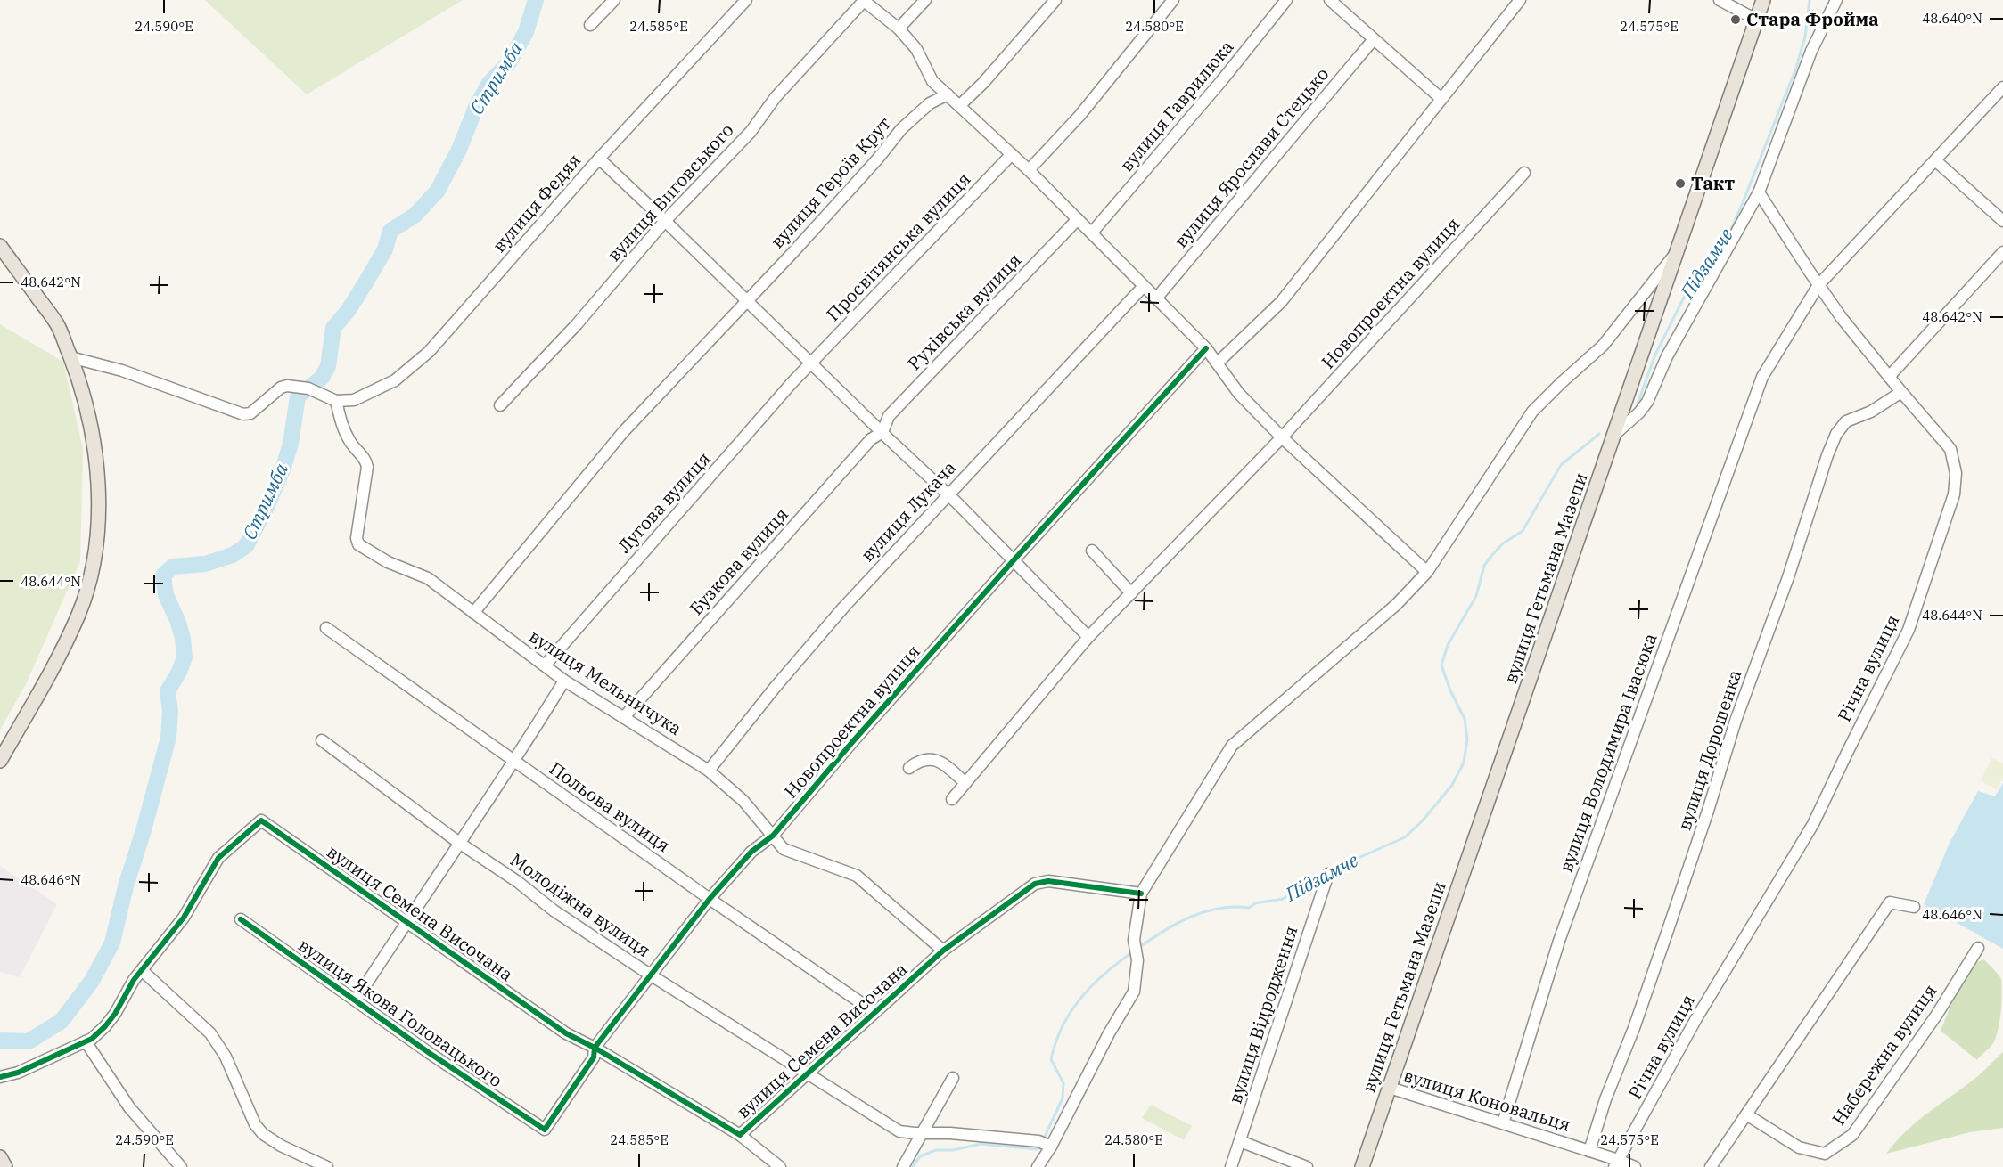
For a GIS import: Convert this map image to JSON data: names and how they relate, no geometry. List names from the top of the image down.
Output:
{
  "streets": {
    "main road": ["вулиця Гетьмана Мазепи"],
    "street": [
      "вулиця Гаврилюка",
      "вулиця Ярослави Стецько",
      "вулиця Героїв Крут",
      "вулиця Виговського",
      "вулиця Федяя",
      "Просвітянська вулиця",
      "Новопроектна вулиця",
      "Рухівська вулиця",
      "Лугова вулиця",
      "вулиця Лукача",
      "Бузкова вулиця",
      "Річна вулиця",
      "вулиця Мельничука",
      "вулиця Дорошенка",
      "вулиця Володимира Івасюка",
      "Польова вулиця",
      "Молодіжна вулиця",
      "вулиця Семена Височана",
      "вулиця Якова Головацького",
      "вулиця Відродження",
      "Набережна вулиця",
      "вулиця Коновальця"
    ]
  },
  "crossings": [
    ["вулиця Героїв Крут", "вулиця Мельничука"],
    ["вулиця Федяя", "вулиця Мельничука"],
    ["Просвітянська вулиця", "Лугова вулиця"],
    ["Новопроектна вулиця", "вулиця Мельничука"],
    ["Новопроектна вулиця", "Польова вулиця"],
    ["Новопроектна вулиця", "Молодіжна вулиця"],
    ["Новопроектна вулиця", "вулиця Семена Височана"],
    ["Новопроектна вулиця", "вулиця Якова Головацького"],
    ["Рухівська вулиця", "Бузкова вулиця"],
    ["Лугова вулиця", "вулиця Мельничука"],
    ["вулиця Лукача", "вулиця Мельничука"],
    ["Бузкова вулиця", "вулиця Мельничука"],
    ["вулиця Гетьмана Мазепи", "вулиця Коновальця"],
    ["Річна вулиця", "вулиця Дорошенка"],
    ["Річна вулиця", "вулиця Володимира Івасюка"],
    ["Річна вулиця", "вулиця Коновальця"],
    ["вулиця Мельничука", "вулиця Семена Височана"],
    ["вулиця Дорошенка", "вулиця Коновальця"],
    ["вулиця Володимира Івасюка", "вулиця Коновальця"],
    ["Польова вулиця", "вулиця Семена Височана"],
    ["Молодіжна вулиця", "вулиця Семена Височана"]
  ],
  "water": ["Стримба", "Підзамче"],
  "places": ["Стара Фройма", "Такт"],
  "coordinates": [
    "48.640°N",
    "24.590°E",
    "24.585°E",
    "24.580°E",
    "24.575°E",
    "48.642°N",
    "48.644°N",
    "48.646°N"
  ]
}
